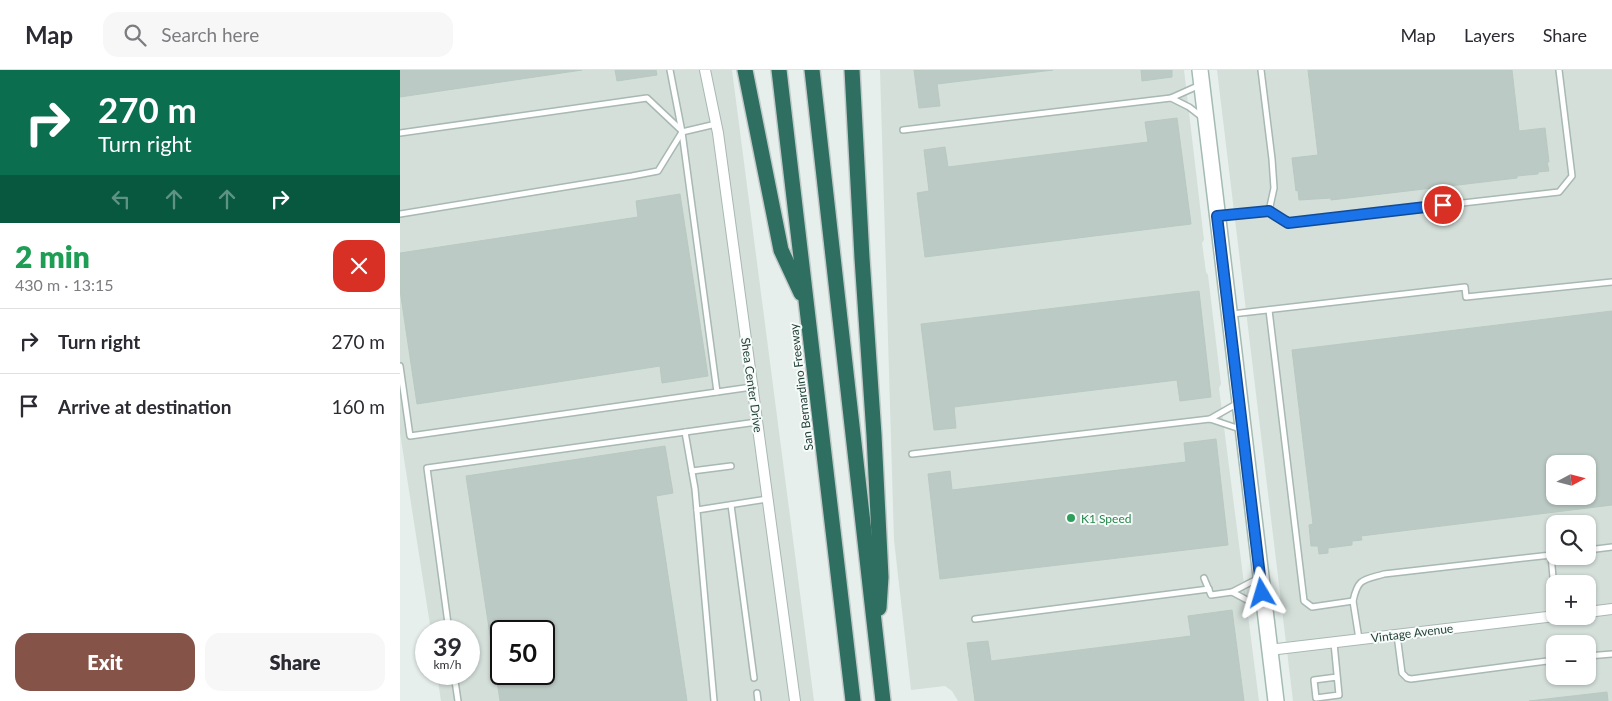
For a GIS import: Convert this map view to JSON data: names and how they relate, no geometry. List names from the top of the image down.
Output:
{
  "streets": {
    "highway": ["San Bernardino Freeway"],
    "street": ["Shea Center Drive", "Vintage Avenue"]
  },
  "places": ["K1 Speed"],
  "north": "right",
  "page": {
    "header": "Map",
    "search": "Search here",
    "nav": ["Map", "Layers", "Share"],
    "turn": ["270 m", "Turn right"],
    "heading": ["2 min", "430 m · 13:15"],
    "list": [
      {
        "name": "Turn right",
        "value": "270 m"
      },
      {
        "name": "Arrive at destination",
        "value": "160 m"
      }
    ],
    "map_buttons": ["+", "−"],
    "speed": "39 km/h",
    "limit": "50",
    "buttons": ["Exit", "Share"]
  }
}
